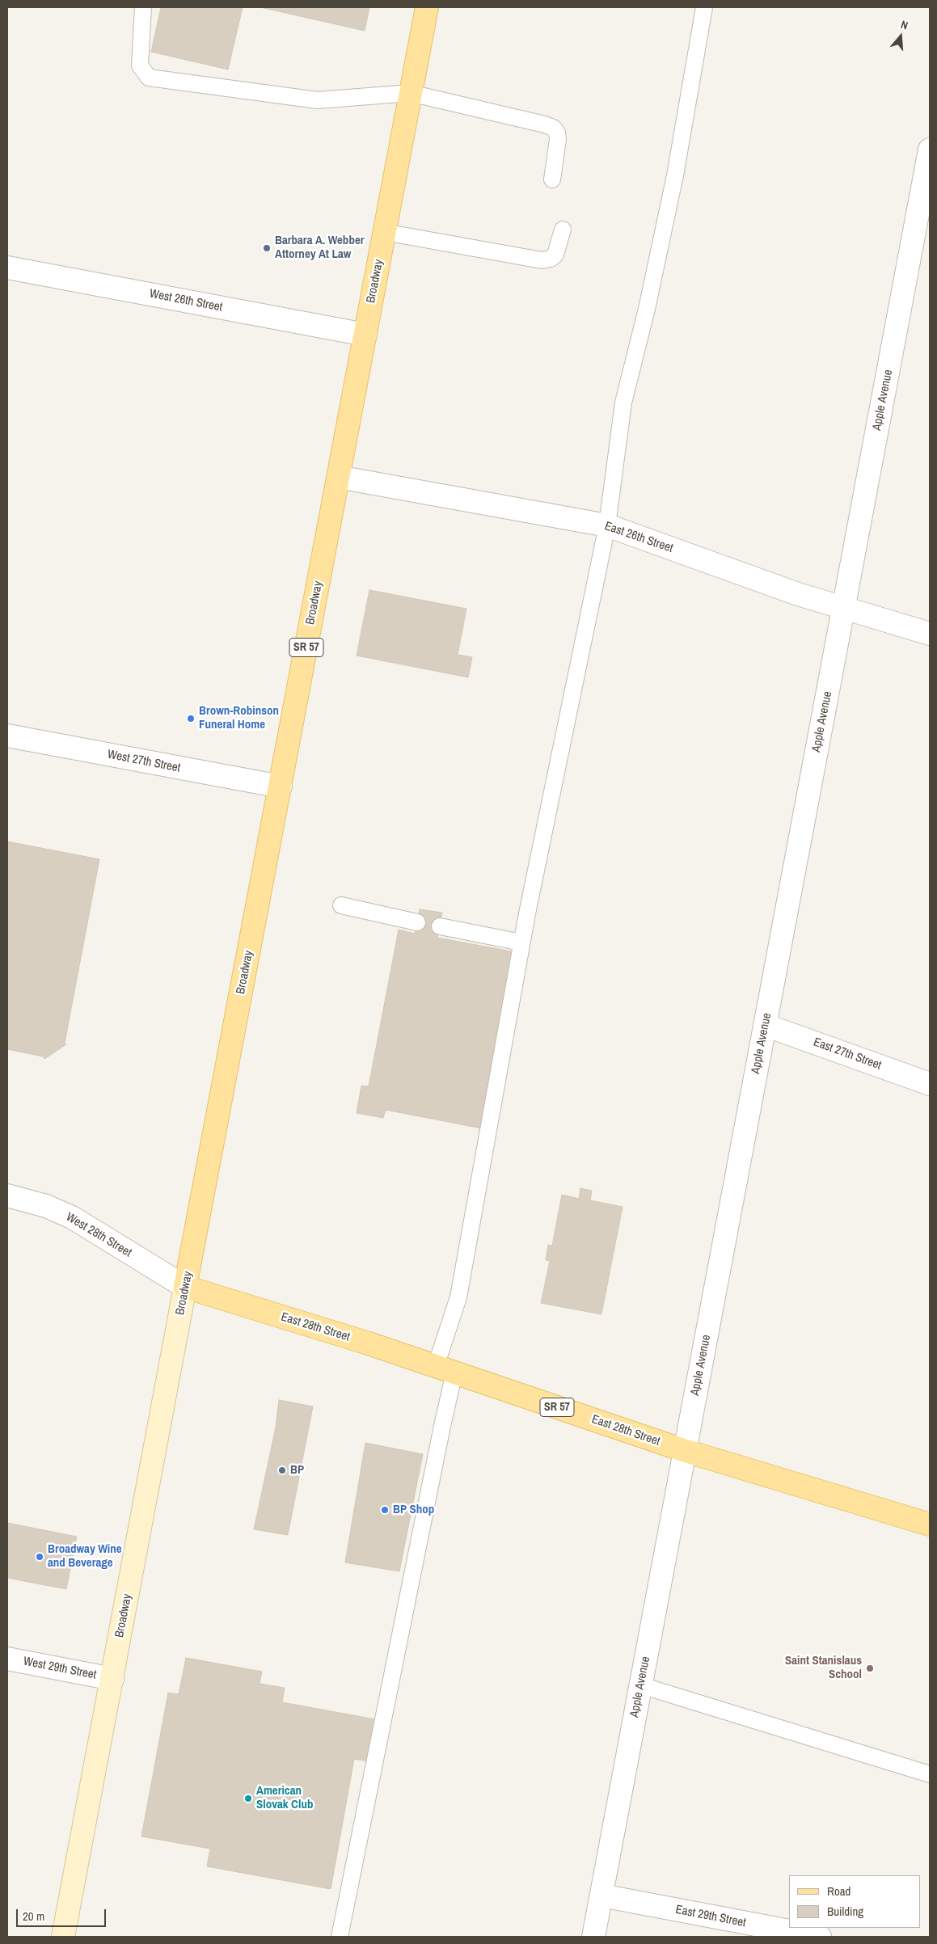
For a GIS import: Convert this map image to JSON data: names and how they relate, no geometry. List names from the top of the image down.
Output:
{
  "streets": {
    "main road": ["Broadway", "SR 57", "East 28th Street"],
    "street": [
      "West 26th Street",
      "Apple Avenue",
      "East 26th Street",
      "West 27th Street",
      "East 27th Street",
      "West 28th Street",
      "West 29th Street",
      "East 29th Street"
    ]
  },
  "crossings": [
    ["Broadway", "West 26th Street"],
    ["Broadway", "East 26th Street"],
    ["Broadway", "West 27th Street"],
    ["Broadway", "West 28th Street"],
    ["Broadway", "East 28th Street"],
    ["Broadway", "West 29th Street"],
    ["Apple Avenue", "East 26th Street"],
    ["Apple Avenue", "East 27th Street"],
    ["Apple Avenue", "East 28th Street"],
    ["Apple Avenue", "East 29th Street"],
    ["West 28th Street", "East 28th Street"]
  ],
  "places": [
    "Barbara A. Webber Attorney At Law",
    "Brown-Robinson Funeral Home",
    "BP",
    "BP Shop",
    "Broadway Wine and Beverage",
    "Saint Stanislaus School",
    "American Slovak Club"
  ],
  "legend": ["Road", "Building"],
  "scale_bar": "20 m",
  "north": "top"
}
